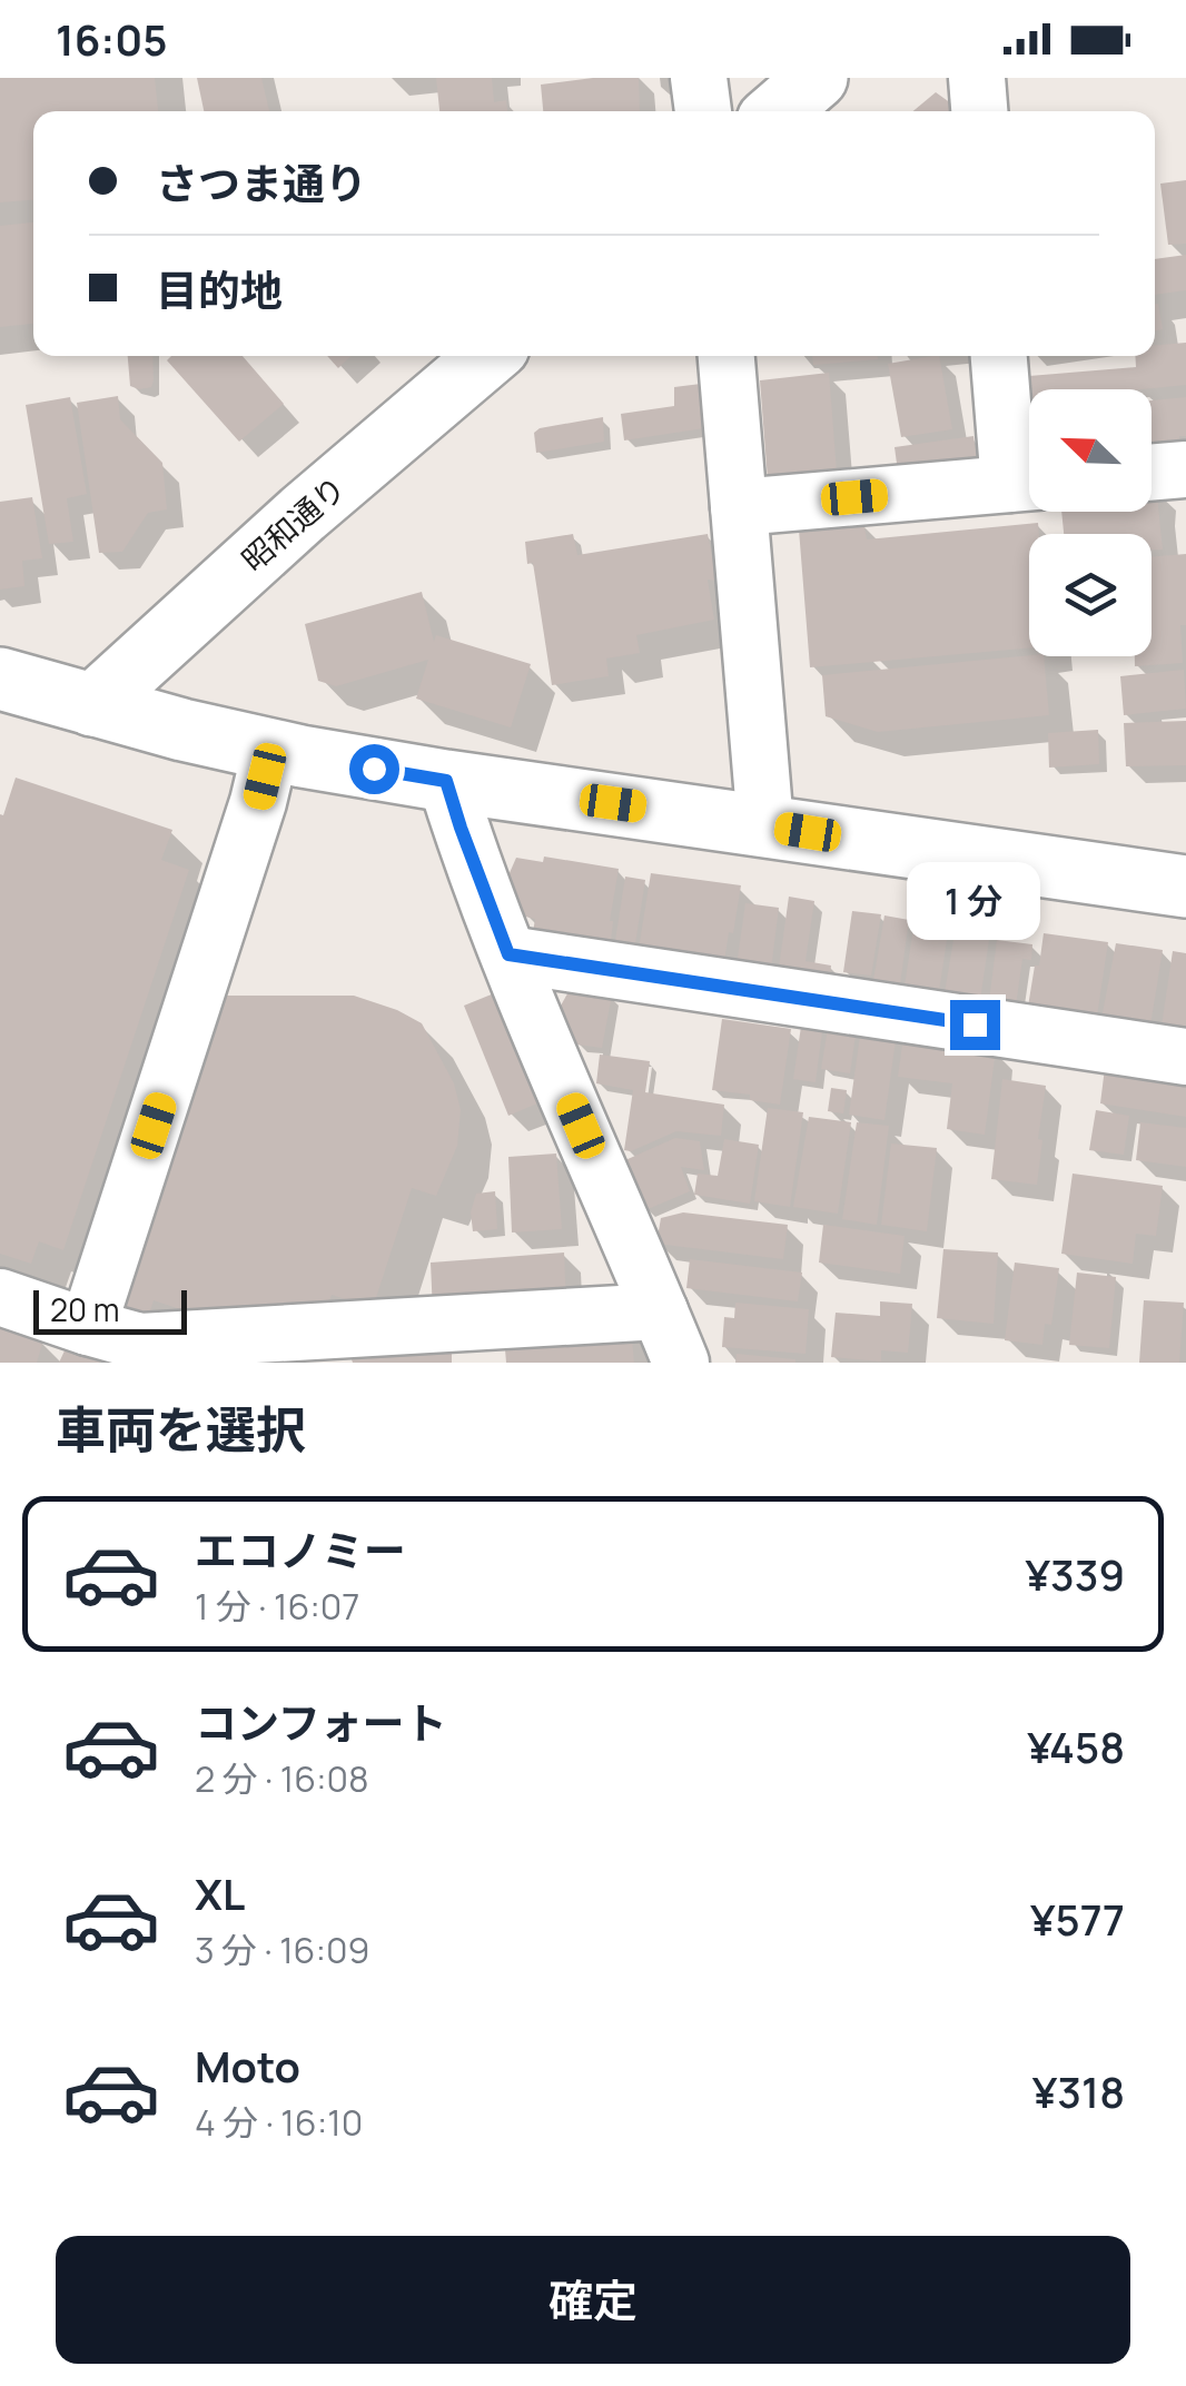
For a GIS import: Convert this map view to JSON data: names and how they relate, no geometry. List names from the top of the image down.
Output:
{
  "streets": {
    "street": ["昭和通り"]
  },
  "scale_bar": "20 m",
  "north": "top left",
  "page": {
    "status": "16:05",
    "banner": ["さつま通り", "目的地"],
    "bubble": "1 分",
    "scale": "20 m",
    "heading": "車両を選択",
    "list": [
      {
        "name": "エコノミー",
        "note": "1 分 · 16:07",
        "value": "¥339"
      },
      {
        "name": "コンフォート",
        "note": "2 分 · 16:08",
        "value": "¥458"
      },
      {
        "name": "XL",
        "note": "3 分 · 16:09",
        "value": "¥577"
      },
      {
        "name": "Moto",
        "note": "4 分 · 16:10",
        "value": "¥318"
      }
    ],
    "buttons": "確定"
  }
}
